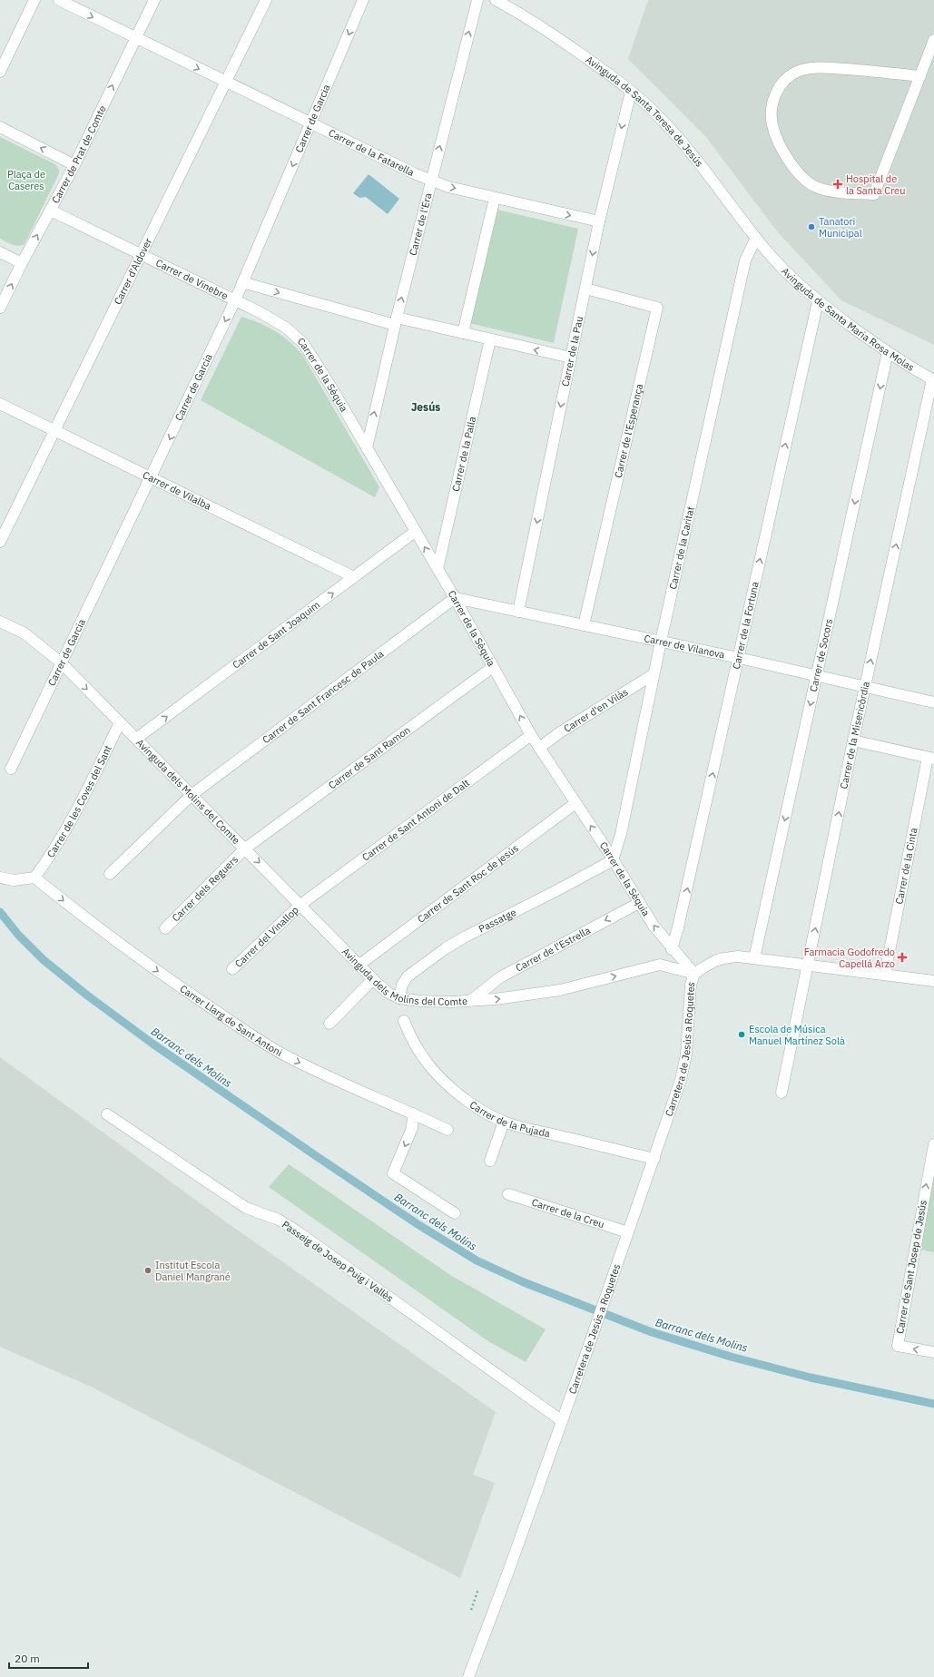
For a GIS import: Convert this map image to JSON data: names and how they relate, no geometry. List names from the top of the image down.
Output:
{
  "streets": {
    "street": [
      "Avinguda de Santa Teresa de Jesús",
      "Carrer de Garcia",
      "Carrer de la Fatarella",
      "Carrer de Prat de Comte",
      "Carrer de l'Era",
      "Carrer d'Aldover",
      "Carrer de Vinebre",
      "Avinguda de Santa Maria Rosa Molas",
      "Carrer de la Pau",
      "Carrer de la Sèquia",
      "Carrer de l'Esperança",
      "Carrer de la Palla",
      "Carrer de Vilalba",
      "Carrer de la Caritat",
      "Carrer de la Fortuna",
      "Carrer de Sant Joaquim",
      "Carrer de Vilanova",
      "Carrer de Socors",
      "Carrer de Sant Francesc de Paula",
      "Carrer d'en Vilàs",
      "Carrer de la Misericòrdia",
      "Carrer de Sant Ramon",
      "Avinguda dels Molins del Comte",
      "Carrer de les Coves del Sant",
      "Carrer de Sant Antoni de Dalt",
      "Carrer de la Cinta",
      "Carrer de Sant Roc de jesús",
      "Carrer dels Reguers",
      "Passatge",
      "Carrer del Vinallop",
      "Carrer de l'Estrella",
      "Carrer Llarg de Sant Antoni",
      "Carretera de Jesús a Roquetes",
      "Carrer de la Pujada",
      "Carrer de la Creu",
      "Passeig de Josep Puig i Vallès",
      "Carrer de Sant Josep de Jesús"
    ]
  },
  "crossings": [
    ["Avinguda de Santa Teresa de Jesús", "Avinguda de Santa Maria Rosa Molas"],
    ["Avinguda de Santa Teresa de Jesús", "Carrer de la Pau"],
    ["Avinguda de Santa Teresa de Jesús", "Carrer de la Caritat"],
    ["Carrer de Garcia", "Carrer de la Fatarella"],
    ["Carrer de Garcia", "Carrer de Vinebre"],
    ["Carrer de Garcia", "Carrer de la Sèquia"],
    ["Carrer de Garcia", "Carrer de Vilalba"],
    ["Carrer de Garcia", "Avinguda dels Molins del Comte"],
    ["Carrer de la Fatarella", "Carrer de Prat de Comte"],
    ["Carrer de la Fatarella", "Carrer de l'Era"],
    ["Carrer de la Fatarella", "Carrer d'Aldover"],
    ["Carrer de la Fatarella", "Carrer de la Pau"],
    ["Carrer de Prat de Comte", "Carrer de Vinebre"],
    ["Carrer de l'Era", "Carrer de la Sèquia"],
    ["Carrer d'Aldover", "Carrer de Vinebre"],
    ["Carrer d'Aldover", "Carrer de Vilalba"],
    ["Carrer de Vinebre", "Carrer de la Sèquia"],
    ["Avinguda de Santa Maria Rosa Molas", "Carrer de la Fortuna"],
    ["Avinguda de Santa Maria Rosa Molas", "Carrer de Socors"],
    ["Avinguda de Santa Maria Rosa Molas", "Carrer de la Misericòrdia"],
    ["Carrer de la Pau", "Carrer de l'Esperança"],
    ["Carrer de la Pau", "Carrer de Vilanova"],
    ["Carrer de la Sèquia", "Carrer de la Palla"],
    ["Carrer de la Sèquia", "Carrer de la Caritat"],
    ["Carrer de la Sèquia", "Carrer de la Fortuna"],
    ["Carrer de la Sèquia", "Carrer de Sant Joaquim"],
    ["Carrer de la Sèquia", "Carrer de Vilanova"],
    ["Carrer de la Sèquia", "Carrer de Sant Francesc de Paula"],
    ["Carrer de la Sèquia", "Carrer d'en Vilàs"],
    ["Carrer de la Sèquia", "Carrer de Sant Ramon"],
    ["Carrer de la Sèquia", "Avinguda dels Molins del Comte"],
    ["Carrer de la Sèquia", "Carrer de Sant Antoni de Dalt"],
    ["Carrer de la Sèquia", "Carrer de Sant Roc de jesús"],
    ["Carrer de la Sèquia", "Passatge"],
    ["Carrer de la Sèquia", "Carrer de l'Estrella"],
    ["Carrer de la Sèquia", "Carretera de Jesús a Roquetes"],
    ["Carrer de l'Esperança", "Carrer de Vilanova"],
    ["Carrer de Vilalba", "Carrer de Sant Joaquim"],
    ["Carrer de la Caritat", "Carrer de Vilanova"],
    ["Carrer de la Caritat", "Carrer d'en Vilàs"],
    ["Carrer de la Caritat", "Passatge"],
    ["Carrer de la Fortuna", "Carrer de Vilanova"],
    ["Carrer de Sant Joaquim", "Avinguda dels Molins del Comte"],
    ["Carrer de Vilanova", "Carrer de Socors"],
    ["Carrer de Vilanova", "Carrer de Sant Francesc de Paula"],
    ["Carrer de Vilanova", "Carrer de la Misericòrdia"],
    ["Carrer de Sant Francesc de Paula", "Avinguda dels Molins del Comte"],
    ["Carrer de Sant Ramon", "Avinguda dels Molins del Comte"],
    ["Carrer de Sant Ramon", "Carrer dels Reguers"],
    ["Avinguda dels Molins del Comte", "Carrer de les Coves del Sant"],
    ["Avinguda dels Molins del Comte", "Carrer de Sant Antoni de Dalt"],
    ["Avinguda dels Molins del Comte", "Carrer de Sant Roc de jesús"],
    ["Avinguda dels Molins del Comte", "Carrer dels Reguers"],
    ["Avinguda dels Molins del Comte", "Passatge"],
    ["Avinguda dels Molins del Comte", "Carrer del Vinallop"],
    ["Avinguda dels Molins del Comte", "Carrer de l'Estrella"],
    ["Avinguda dels Molins del Comte", "Carretera de Jesús a Roquetes"],
    ["Carrer de les Coves del Sant", "Carrer Llarg de Sant Antoni"],
    ["Carrer de Sant Antoni de Dalt", "Carrer del Vinallop"],
    ["Carretera de Jesús a Roquetes", "Carrer de la Pujada"],
    ["Carretera de Jesús a Roquetes", "Carrer de la Creu"],
    ["Carretera de Jesús a Roquetes", "Passeig de Josep Puig i Vallès"]
  ],
  "one_way": [
    "Carrer de Garcia",
    "Carrer de la Fatarella",
    "Carrer de Prat de Comte",
    "Carrer de la Pau",
    "Carrer de la Fortuna",
    "Carrer de Sant Joaquim",
    "Carrer de Socors",
    "Carrer de la Misericòrdia",
    "Avinguda dels Molins del Comte",
    "Carrer de l'Estrella",
    "Carrer Llarg de Sant Antoni",
    "Carrer de Sant Josep de Jesús"
  ],
  "districts": ["Jesús"],
  "water": ["Barranc dels Molins"],
  "parks": ["Plaça de Caseres"],
  "places": {
    "health": ["Hospital de la Santa Creu", "Farmacia Godofredo Capellá Arzo"],
    "other": ["Tanatori Municipal", "Escola de Música Manuel Martínez Solà", "Institut Escola Daniel Mangrané"]
  },
  "scale_bar": "20 m"
}
